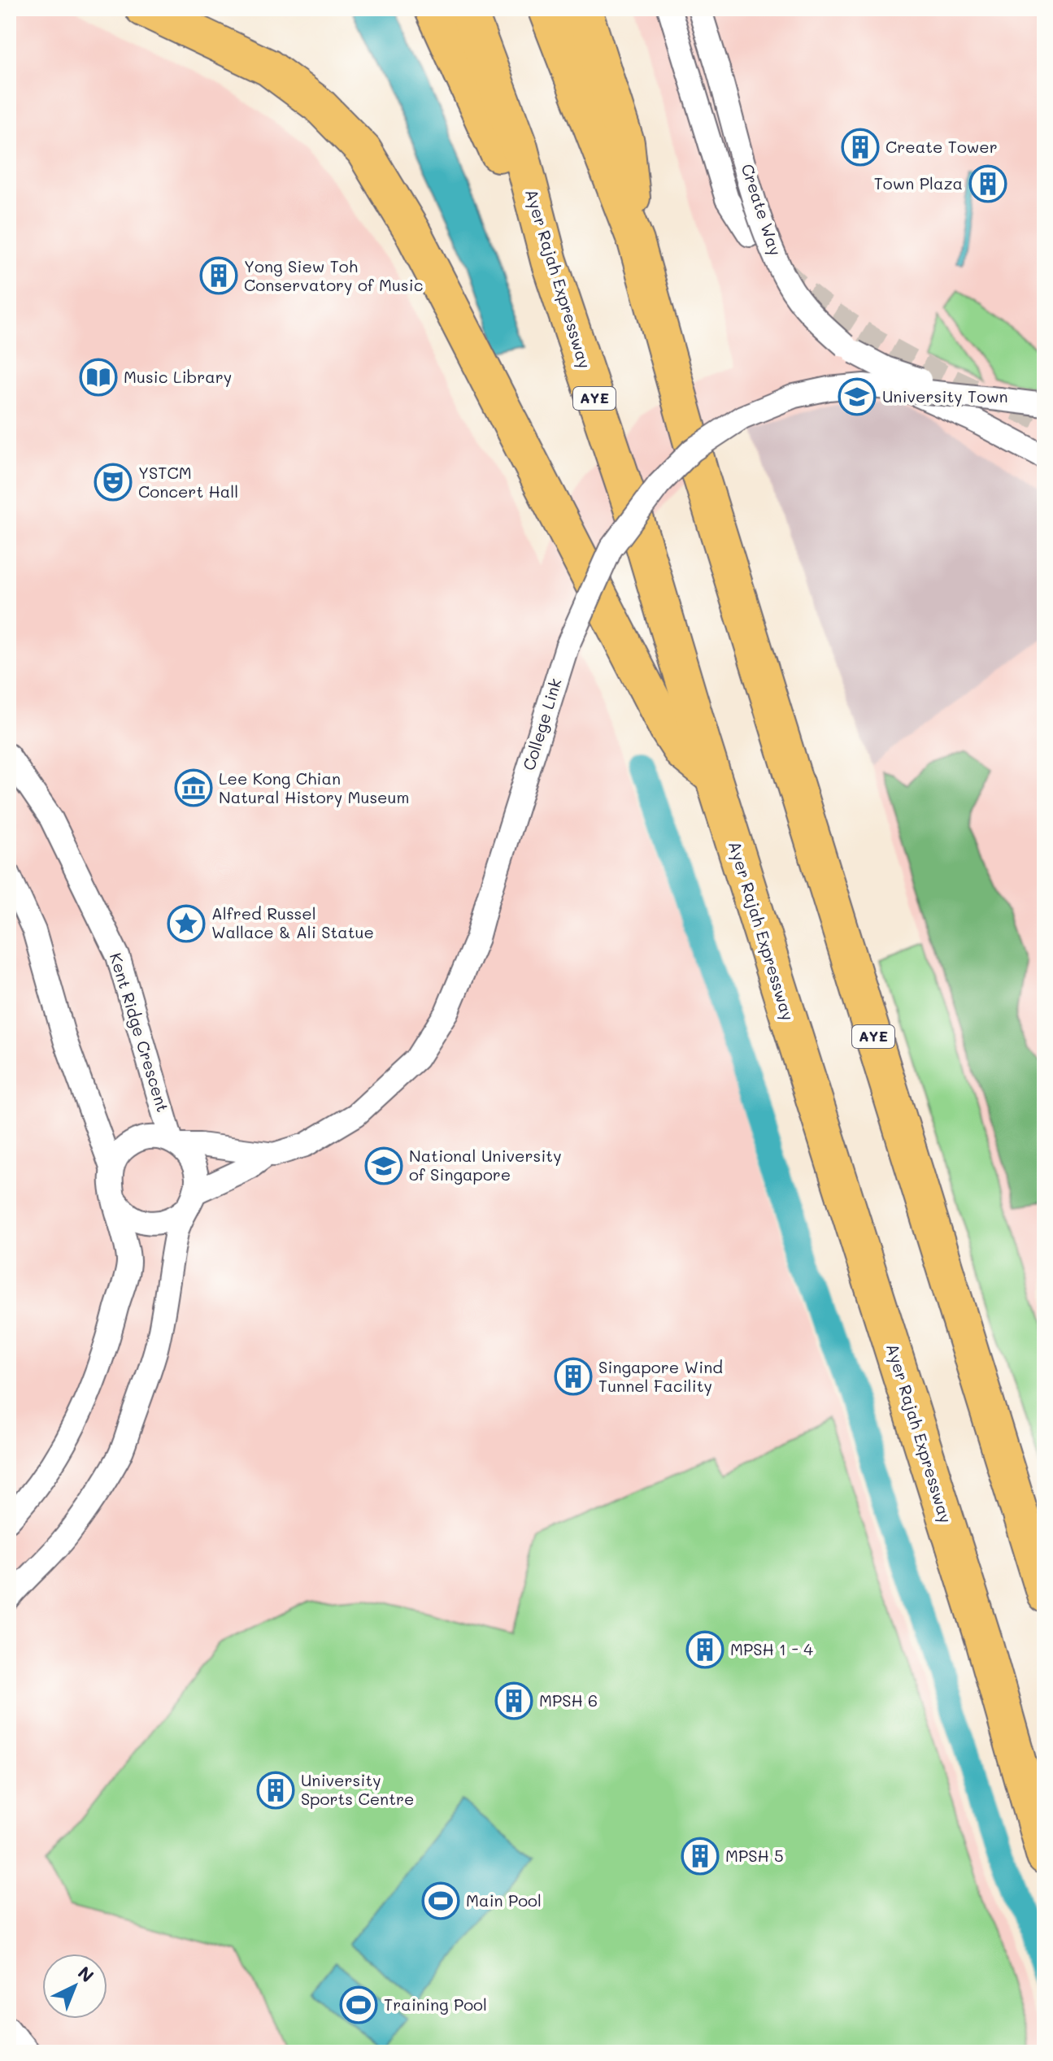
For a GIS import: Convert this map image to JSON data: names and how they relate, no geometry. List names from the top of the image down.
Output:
{
  "streets": {
    "highway": ["Ayer Rajah Expressway", "AYE"],
    "street": ["Create Way", "College Link", "Kent Ridge Crescent"]
  },
  "crossings": [
    ["Create Way", "College Link"],
    ["College Link", "Kent Ridge Crescent"]
  ],
  "places": {
    "building": [
      "Create Tower",
      "Town Plaza",
      "Yong Siew Toh Conservatory of Music",
      "Singapore Wind Tunnel Facility",
      "MPSH 1 - 4",
      "MPSH 6",
      "University Sports Centre",
      "MPSH 5"
    ],
    "library": ["Music Library"],
    "school or university": ["University Town", "National University of Singapore"],
    "theatre": ["YSTCM Concert Hall"],
    "museum": ["Lee Kong Chian Natural History Museum"],
    "place": ["Alfred Russel Wallace & Ali Statue"],
    "sports": ["Main Pool", "Training Pool"]
  },
  "north": "top right"
}
